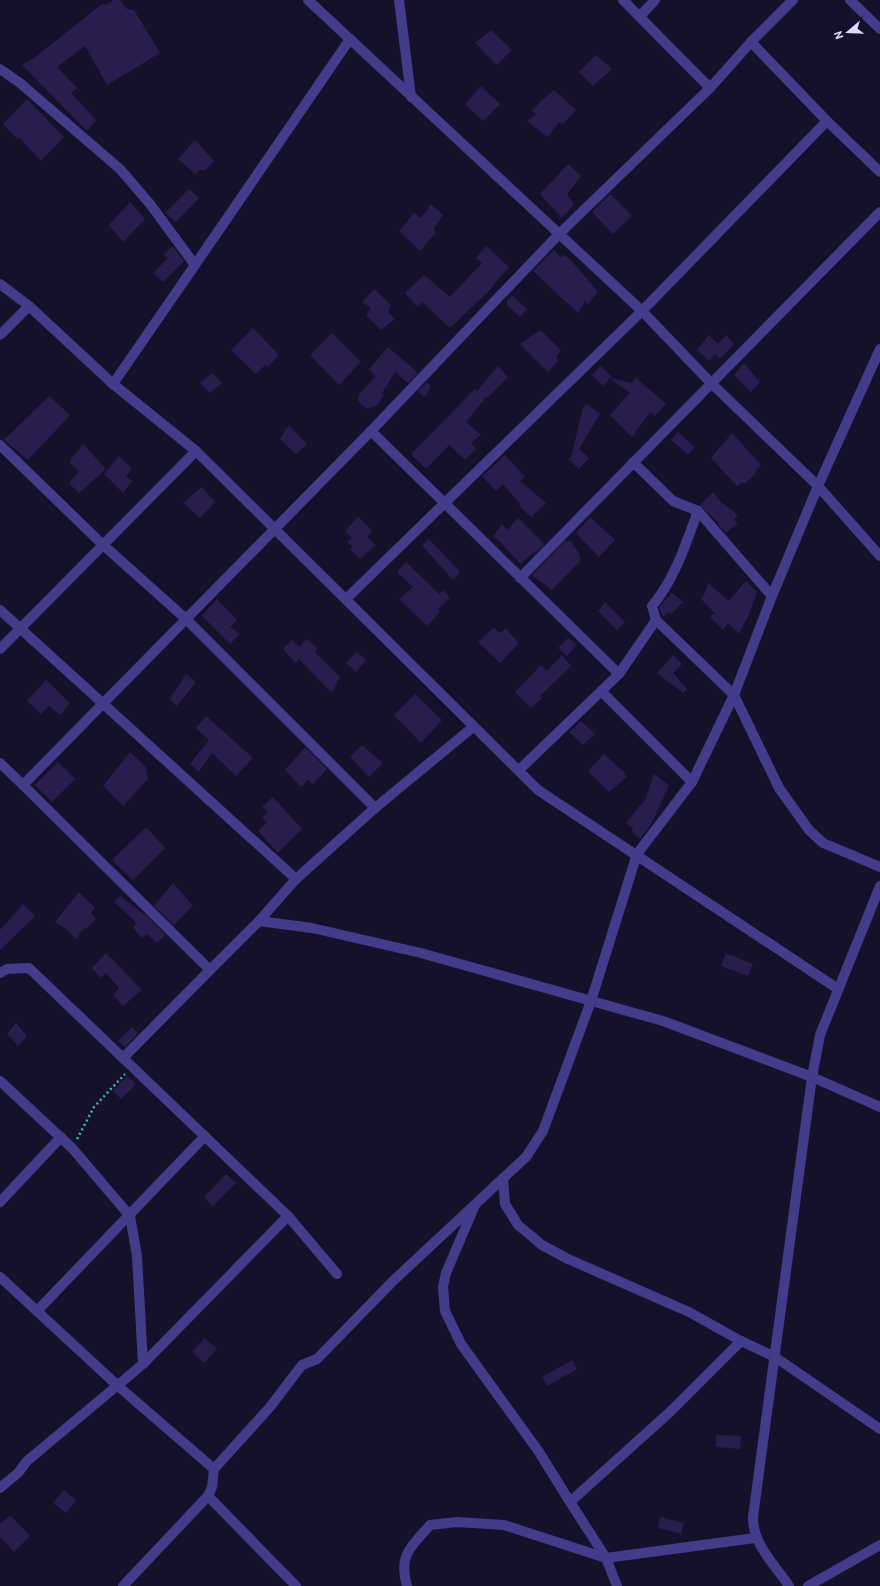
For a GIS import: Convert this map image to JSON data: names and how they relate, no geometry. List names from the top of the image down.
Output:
{
  "north": "left"
}
